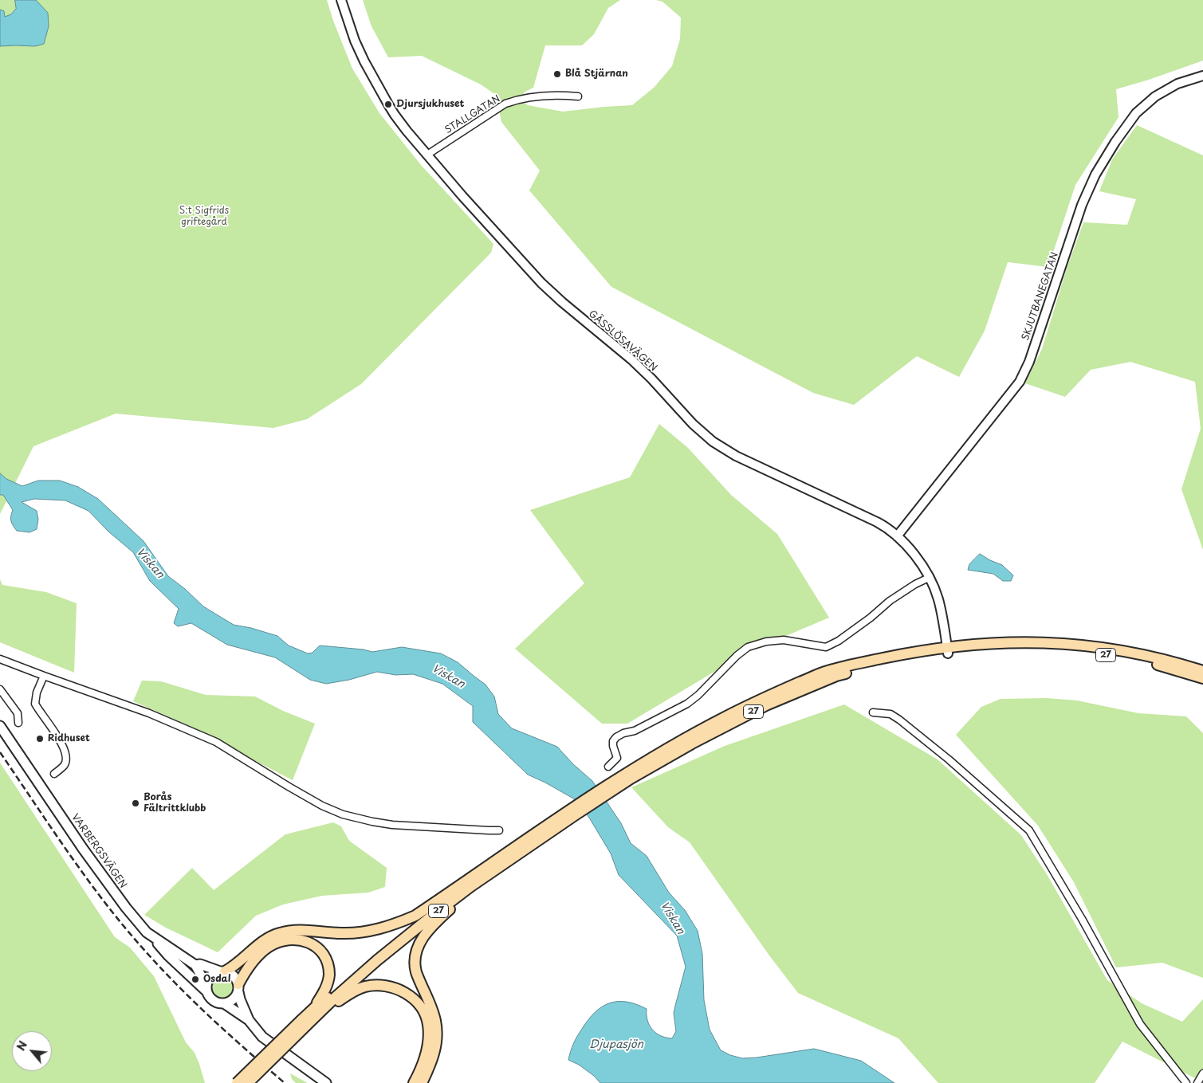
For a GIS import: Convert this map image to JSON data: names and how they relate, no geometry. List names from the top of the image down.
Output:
{
  "streets": {
    "main road": ["27", "VARBERGSVÄGEN"],
    "street": ["STALLGATAN", "SKJUTBANEGATAN", "GÄSSLÖSAVÄGEN"]
  },
  "crossings": [
    ["STALLGATAN", "GÄSSLÖSAVÄGEN"],
    ["SKJUTBANEGATAN", "GÄSSLÖSAVÄGEN"],
    ["GÄSSLÖSAVÄGEN", "27"]
  ],
  "water": ["Viskan", "Djupasjön"],
  "parks": ["S:t Sigfrids griftegård"],
  "places": [
    "Blå Stjärnan",
    "Djursjukhuset",
    "Ridhuset",
    "Borås Fältrittklubb",
    "Osdal"
  ],
  "north": "top left"
}
